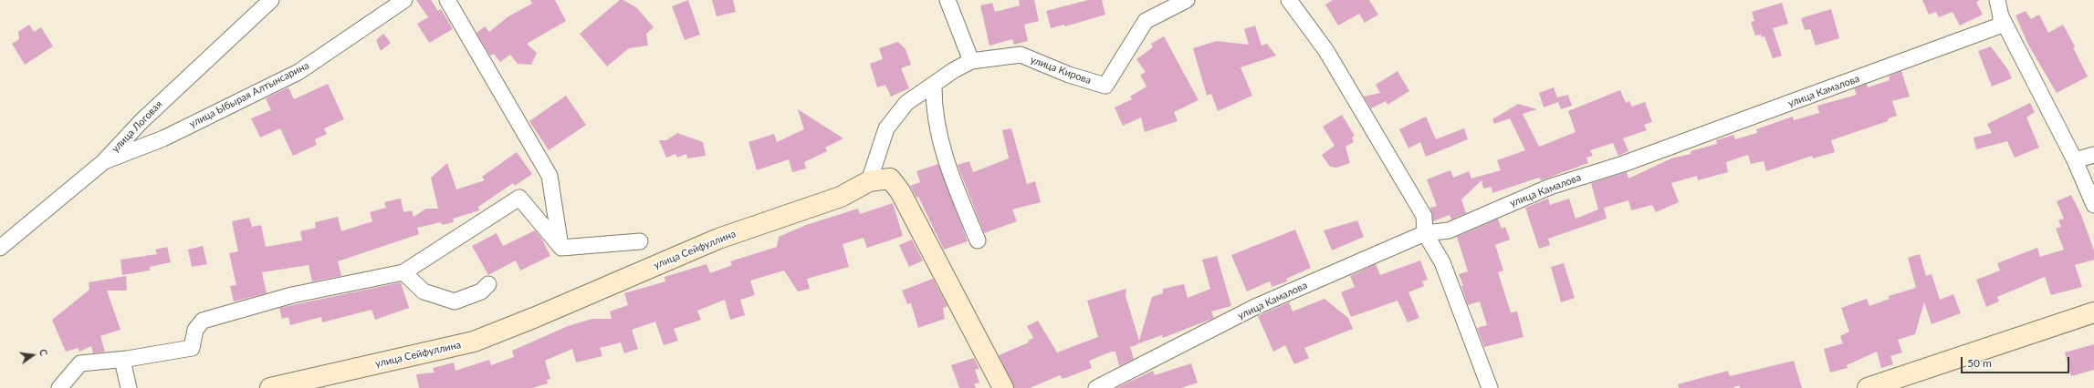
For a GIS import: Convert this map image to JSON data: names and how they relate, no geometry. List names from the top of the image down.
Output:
{
  "streets": {
    "street": [
      "улица Кирова",
      "улица Камалова",
      "улица Ыбырая Алтынсарина",
      "улица Логовая",
      "улица Сейфуллина"
    ]
  },
  "crossings": [
    ["улица Кирова", "улица Сейфуллина"],
    ["улица Ыбырая Алтынсарина", "улица Логовая"]
  ],
  "scale_bar": "50 m",
  "north": "right"
}
